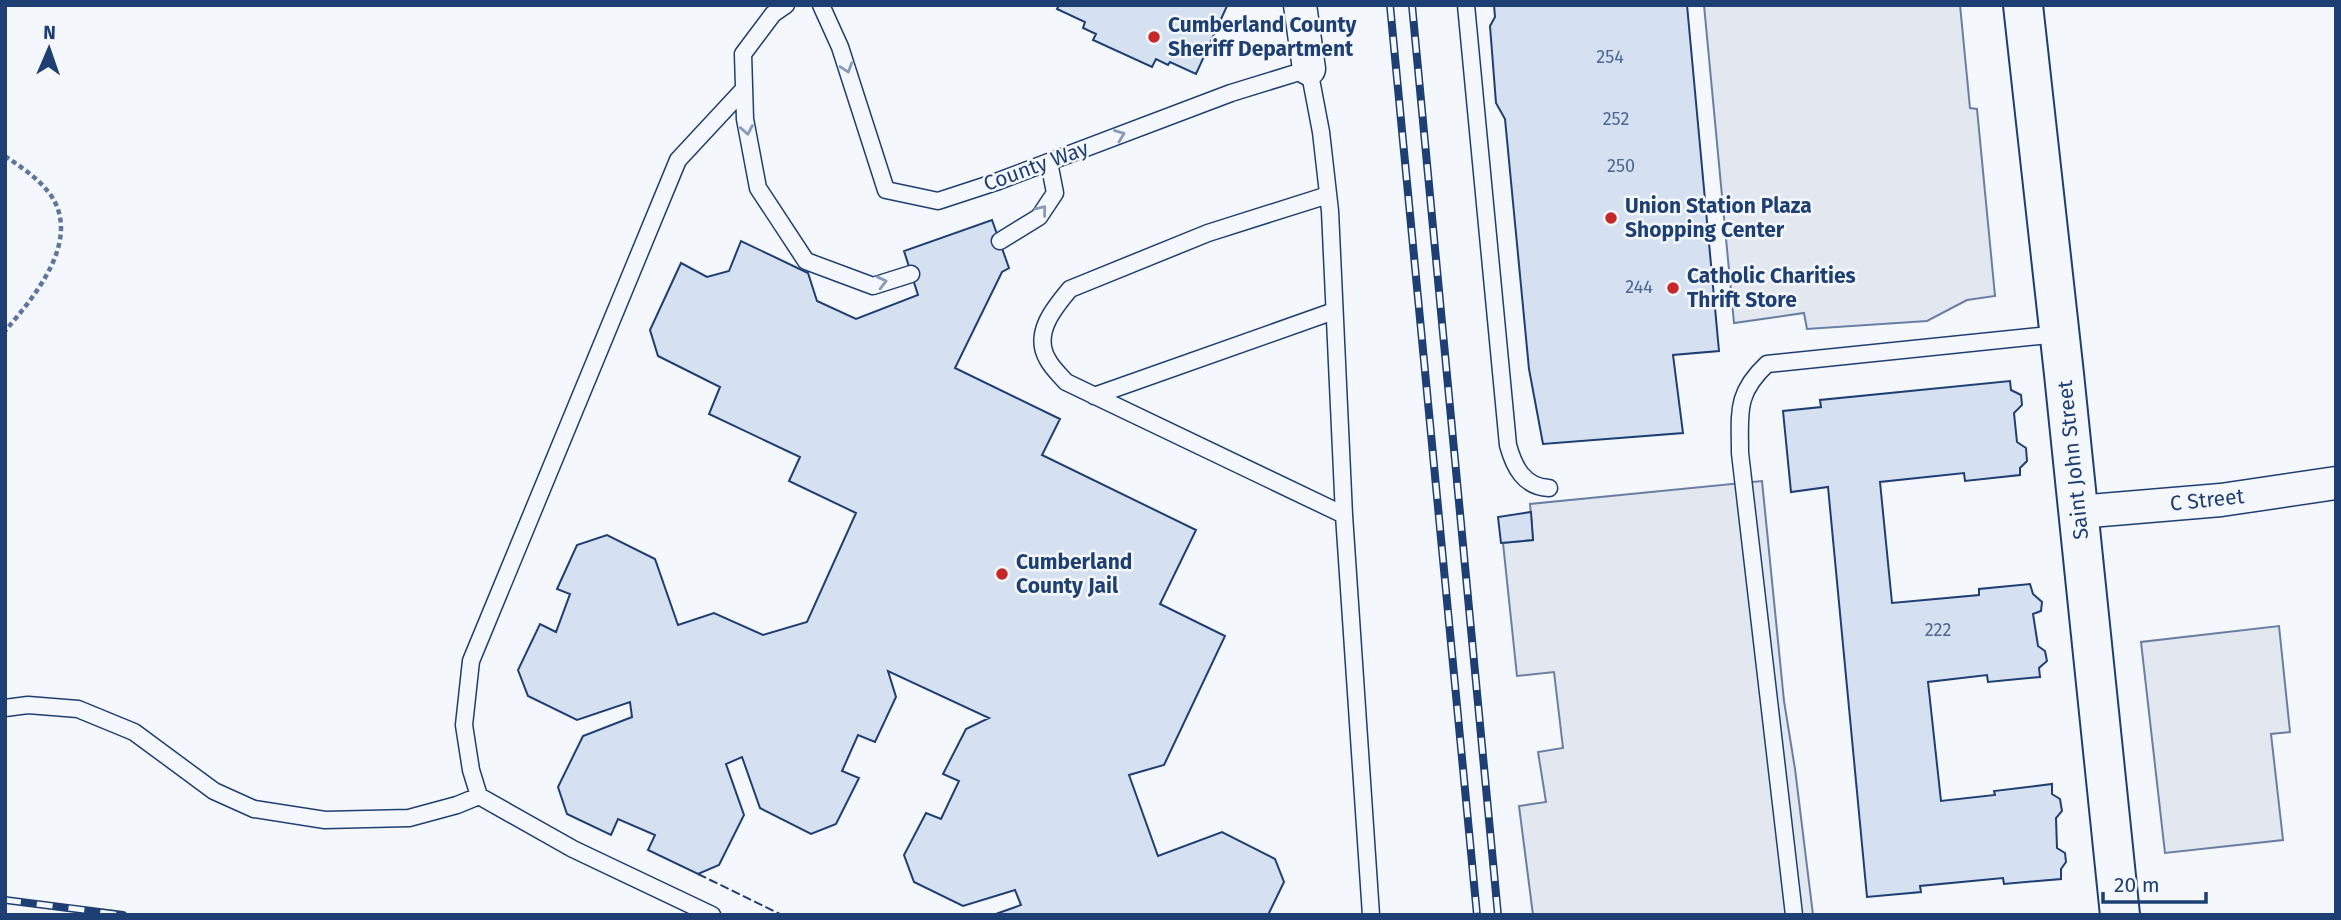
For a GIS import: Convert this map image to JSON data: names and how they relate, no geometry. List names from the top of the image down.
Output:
{
  "streets": {
    "main road": ["Saint John Street"],
    "street": ["C Street"],
    "lane": ["County Way"]
  },
  "crossings": [
    ["Saint John Street", "C Street"]
  ],
  "places": [
    "Cumberland County Sheriff Department",
    "Union Station Plaza Shopping Center",
    "Catholic Charities Thrift Store",
    "Cumberland County Jail"
  ],
  "house_numbers": [
    "254",
    "252",
    "250",
    "244",
    "222"
  ],
  "scale_bar": "20 m",
  "north": "top"
}
